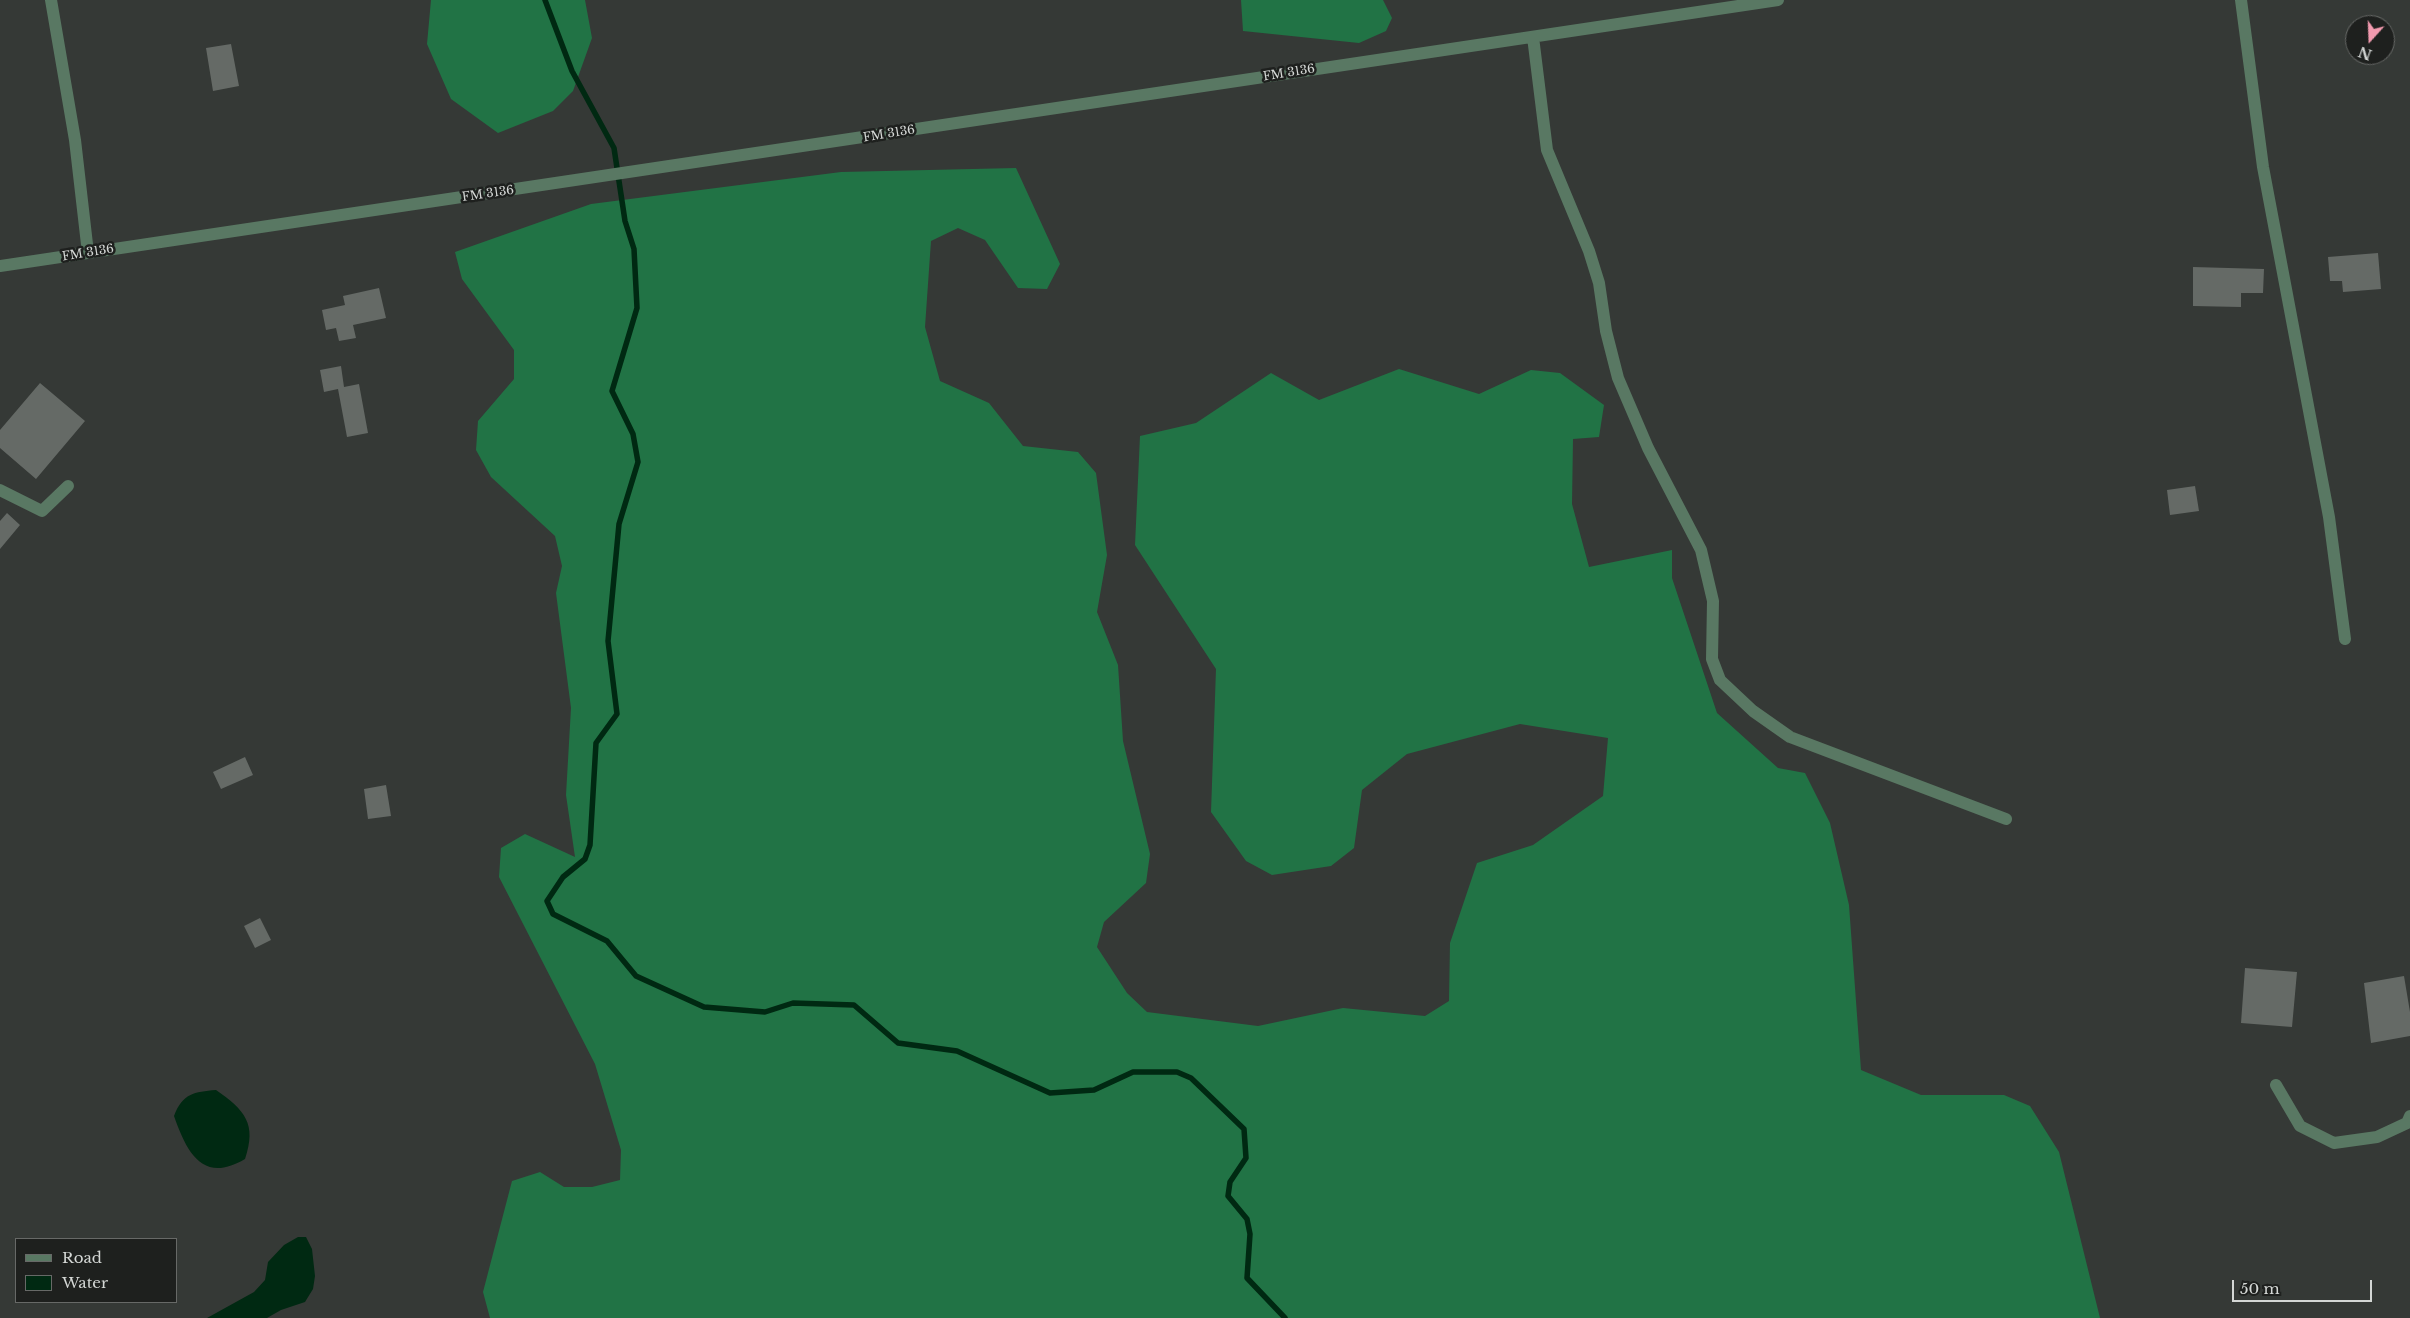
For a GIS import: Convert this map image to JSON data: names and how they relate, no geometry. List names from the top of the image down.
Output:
{
  "streets": {
    "street": ["FM 3136"]
  },
  "legend": ["Road", "Water"],
  "scale_bar": "50 m",
  "north": "bottom"
}
